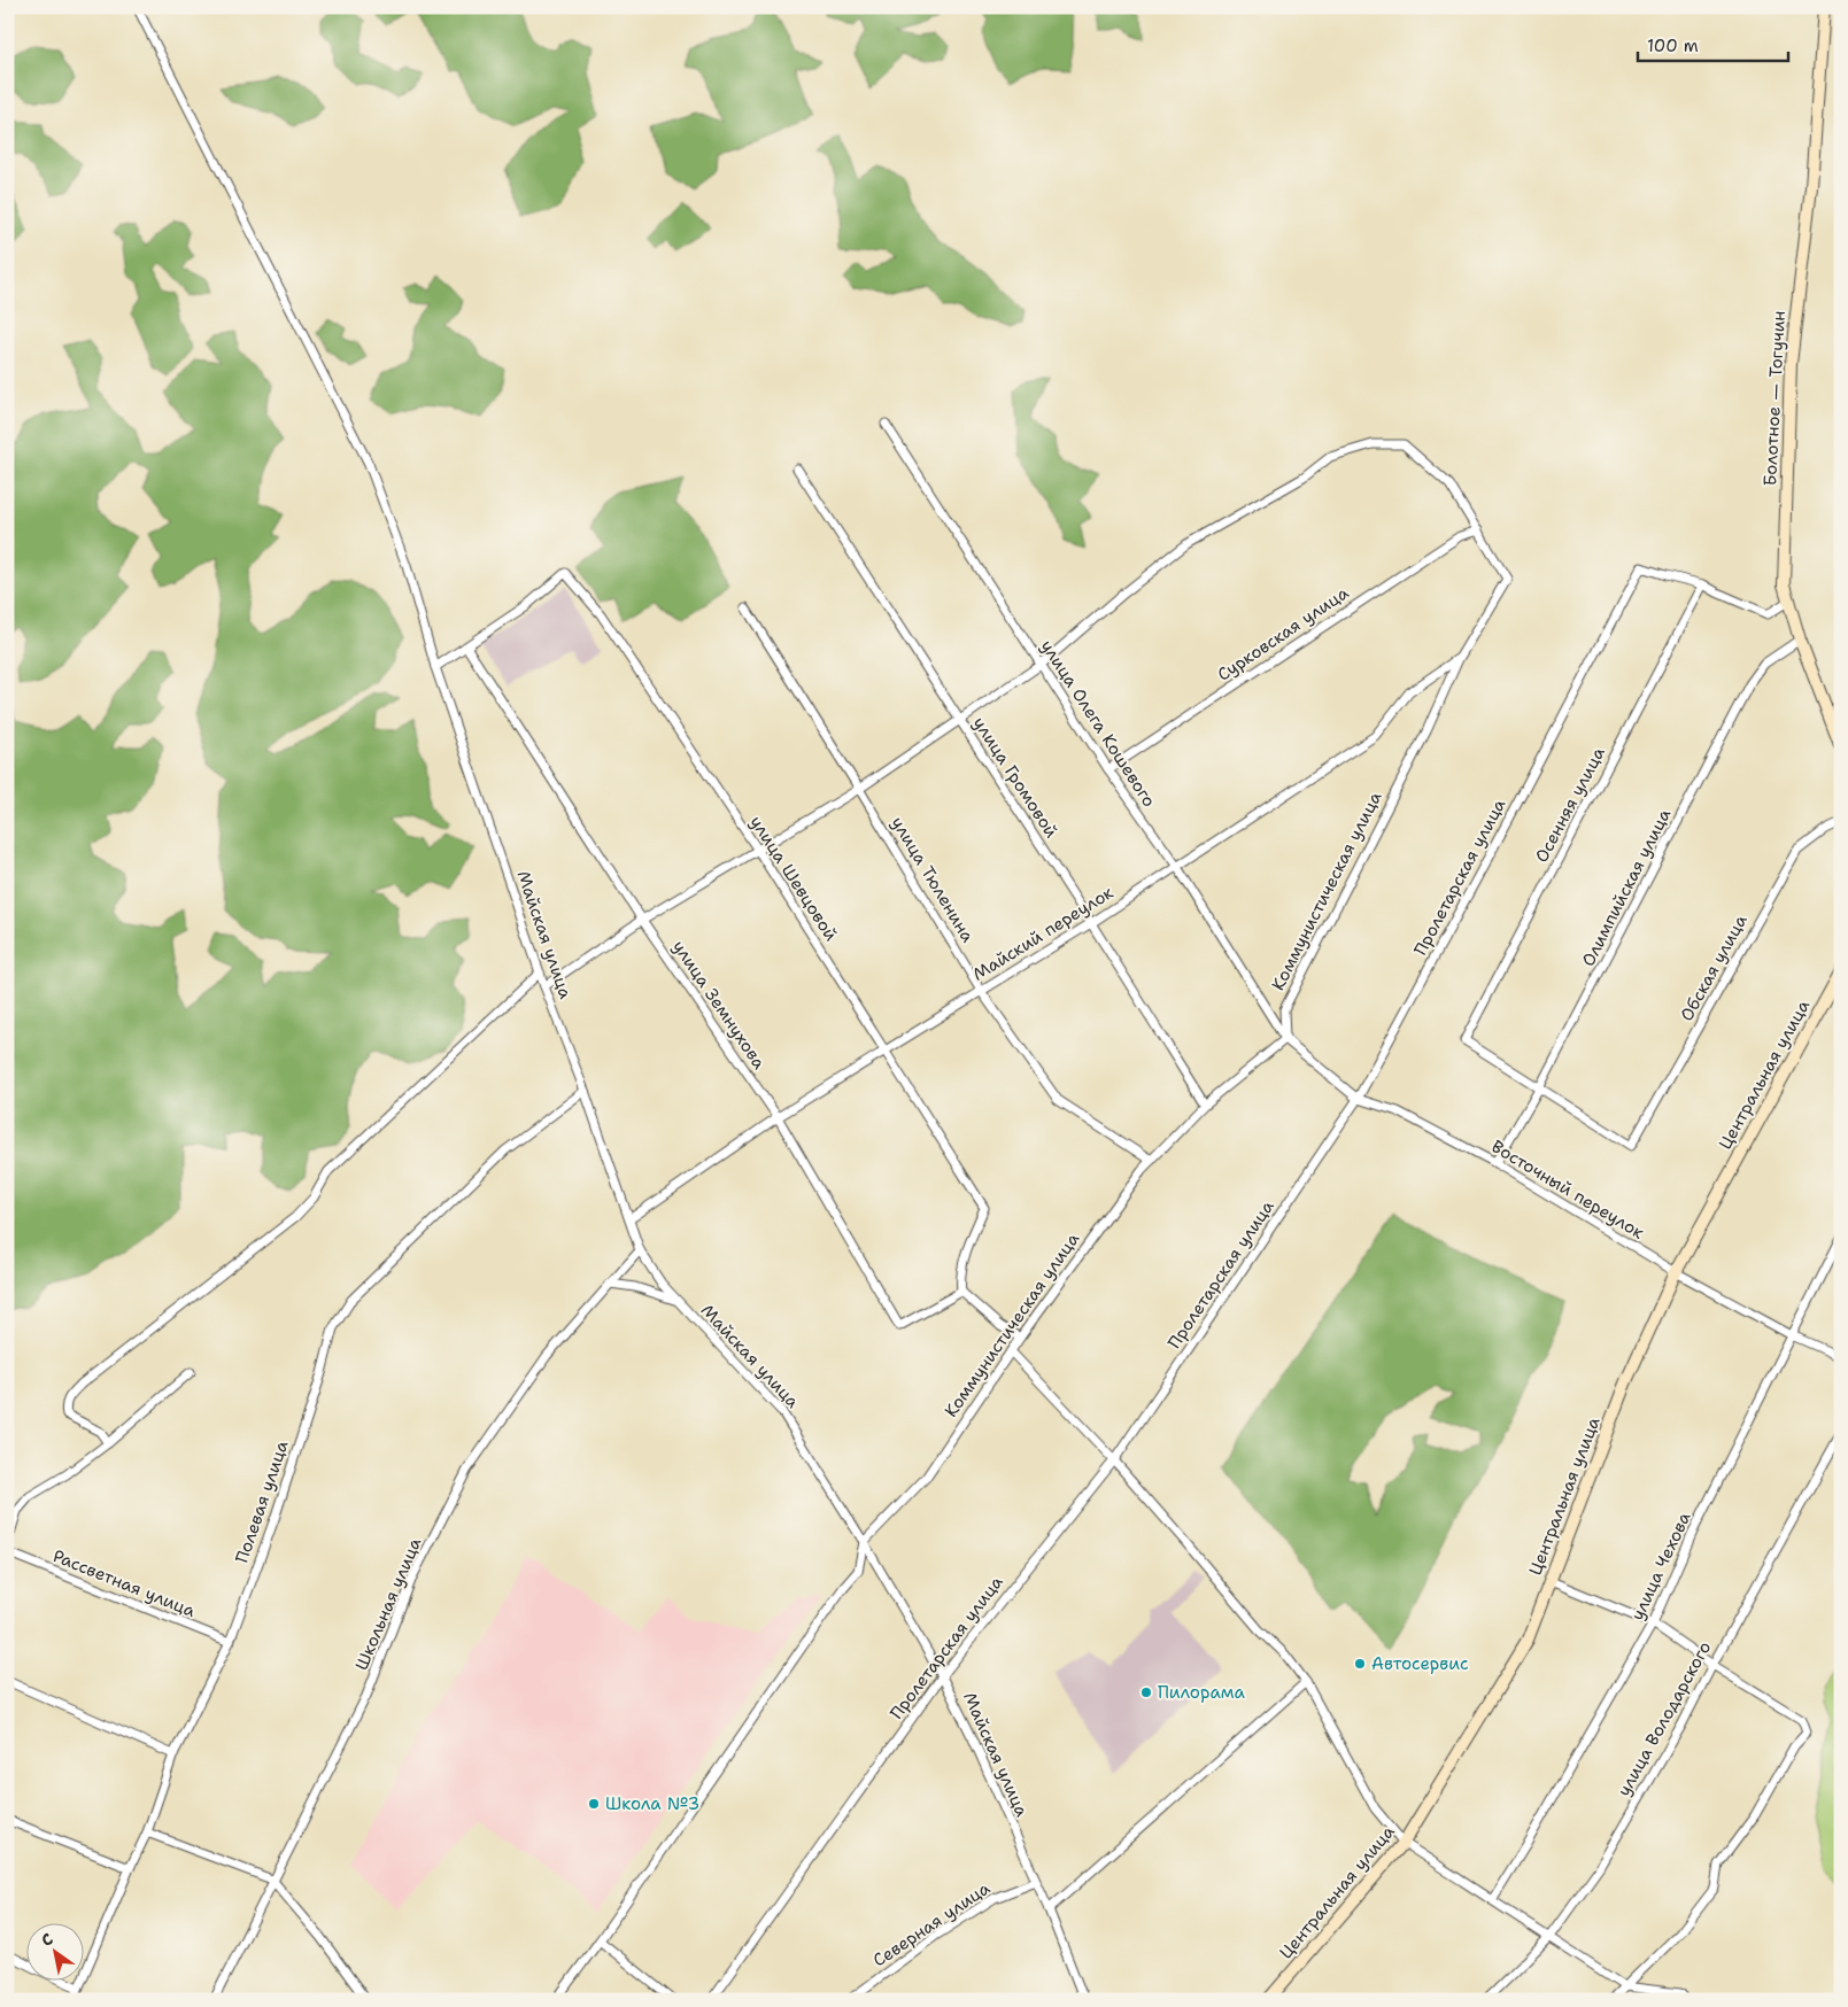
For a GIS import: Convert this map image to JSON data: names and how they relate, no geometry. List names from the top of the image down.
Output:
{
  "streets": {
    "main road": ["Болотное — Тогучин", "Центральная улица"],
    "street": [
      "Сурковская улица",
      "улица Олега Кошевого",
      "улица Громовой",
      "Осенняя улица",
      "Пролетарская улица",
      "улица Шевцовой",
      "улица Тюленина",
      "Олимпийская улица",
      "Коммунистическая улица",
      "Майский переулок",
      "Майская улица",
      "Обская улица",
      "улица Земнухова",
      "Восточный переулок",
      "Полевая улица",
      "улица Чехова",
      "Рассветная улица",
      "Школьная улица",
      "улица Володарского",
      "Северная улица"
    ]
  },
  "crossings": [
    ["Болотное — Тогучин", "Олимпийская улица"],
    ["Сурковская улица", "улица Олега Кошевого"],
    ["Сурковская улица", "Коммунистическая улица"],
    ["улица Олега Кошевого", "Коммунистическая улица"],
    ["улица Олега Кошевого", "Майский переулок"],
    ["улица Олега Кошевого", "Восточный переулок"],
    ["улица Громовой", "Коммунистическая улица"],
    ["улица Громовой", "Майский переулок"],
    ["Осенняя улица", "Пролетарская улица"],
    ["Осенняя улица", "Олимпийская улица"],
    ["Осенняя улица", "Обская улица"],
    ["Пролетарская улица", "Майская улица"],
    ["Пролетарская улица", "Восточный переулок"],
    ["улица Шевцовой", "Майский переулок"],
    ["улица Шевцовой", "улица Земнухова"],
    ["улица Тюленина", "Коммунистическая улица"],
    ["улица Тюленина", "Майский переулок"],
    ["Олимпийская улица", "Обская улица"],
    ["Олимпийская улица", "Восточный переулок"],
    ["Коммунистическая улица", "Майский переулок"],
    ["Коммунистическая улица", "Майская улица"],
    ["Коммунистическая улица", "Восточный переулок"],
    ["Майский переулок", "Майская улица"],
    ["Майский переулок", "улица Земнухова"],
    ["Майская улица", "Полевая улица"],
    ["Майская улица", "Школьная улица"],
    ["Майская улица", "Северная улица"],
    ["Центральная улица", "Восточный переулок"],
    ["Восточный переулок", "улица Чехова"],
    ["Полевая улица", "Рассветная улица"]
  ],
  "places": ["Автосервис", "Пилорама", "Школа №3"],
  "scale_bar": "100 m",
  "north": "top left"
}
